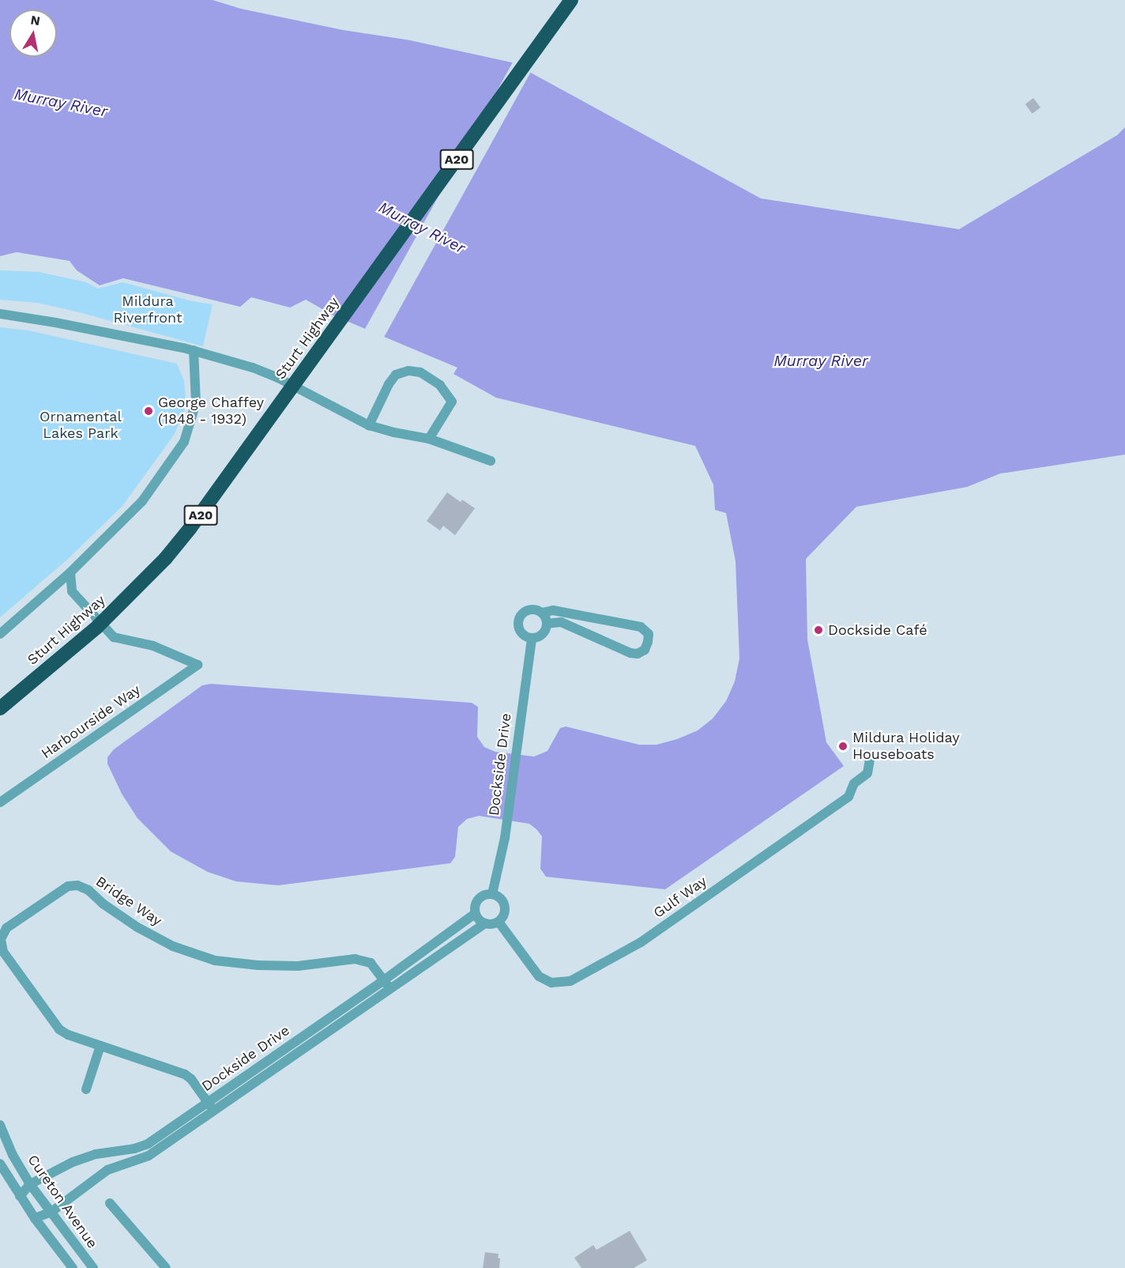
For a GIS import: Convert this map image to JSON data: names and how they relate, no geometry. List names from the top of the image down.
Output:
{
  "streets": {
    "highway": ["A20", "Sturt Highway"],
    "street": [
      "Harbourside Way",
      "Dockside Drive",
      "Gulf Way",
      "Bridge Way",
      "Cureton Avenue"
    ]
  },
  "crossings": [
    ["Dockside Drive", "Gulf Way"],
    ["Dockside Drive", "Bridge Way"],
    ["Dockside Drive", "Cureton Avenue"]
  ],
  "water": ["Murray River"],
  "parks": ["Mildura Riverfront", "Ornamental Lakes Park"],
  "places": ["George Chaffey (1848 - 1932)", "Dockside Café", "Mildura Holiday Houseboats"],
  "north": "top"
}
